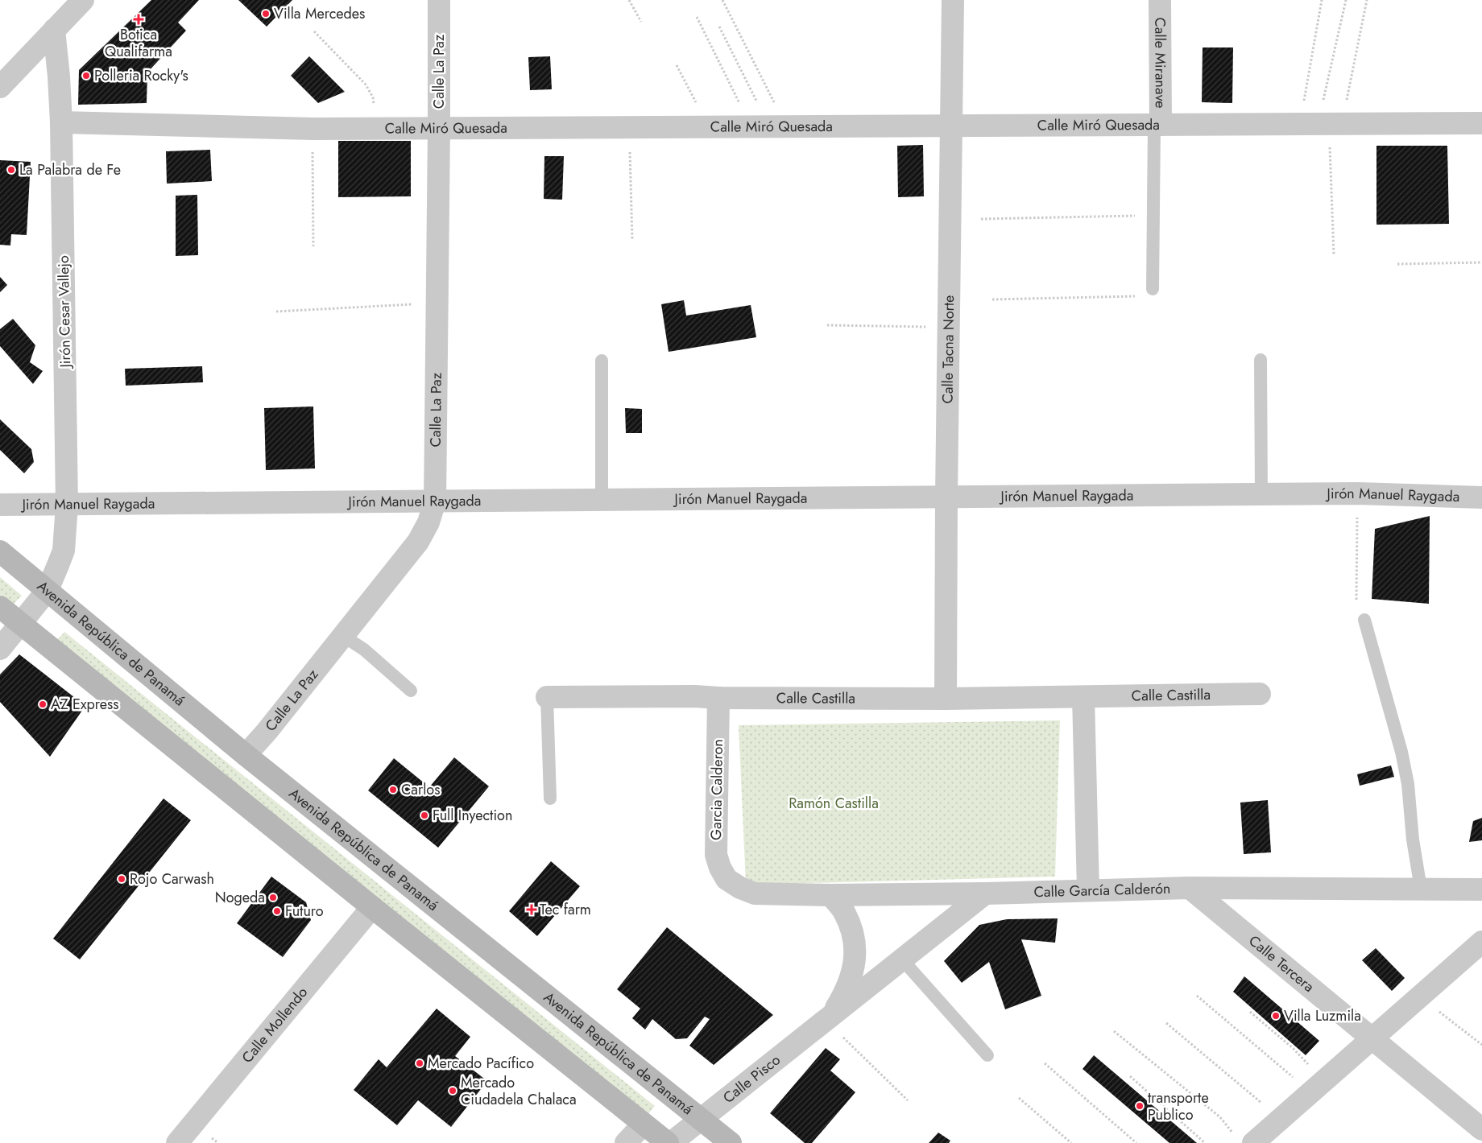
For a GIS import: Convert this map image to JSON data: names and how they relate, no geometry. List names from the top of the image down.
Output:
{
  "streets": {
    "main road": ["Avenida República de Panamá"],
    "street": [
      "Calle Miranave",
      "Calle La Paz",
      "Calle Miró Quesada",
      "Jirón Cesar Vallejo",
      "Calle Tacna Norte",
      "Jirón Manuel Raygada",
      "Calle Castilla",
      "Garcia Calderon",
      "Calle García Calderón",
      "Calle Tercera",
      "Calle Mollendo",
      "Calle Pisco"
    ]
  },
  "crossings": [
    ["Calle Miranave", "Calle Miró Quesada"],
    ["Calle La Paz", "Calle Miró Quesada"],
    ["Calle La Paz", "Jirón Manuel Raygada"],
    ["Calle La Paz", "Avenida República de Panamá"],
    ["Calle Miró Quesada", "Jirón Cesar Vallejo"],
    ["Calle Miró Quesada", "Calle Tacna Norte"],
    ["Jirón Cesar Vallejo", "Jirón Manuel Raygada"],
    ["Jirón Cesar Vallejo", "Avenida República de Panamá"],
    ["Calle Tacna Norte", "Jirón Manuel Raygada"],
    ["Calle Tacna Norte", "Calle Castilla"],
    ["Avenida República de Panamá", "Calle Pisco"],
    ["Calle Castilla", "Garcia Calderon"],
    ["Garcia Calderon", "Calle García Calderón"],
    ["Calle García Calderón", "Calle Tercera"],
    ["Calle García Calderón", "Calle Pisco"]
  ],
  "parks": ["Ramón Castilla"],
  "places": {
    "other": [
      "Villa Mercedes",
      "Polleria Rocky's",
      "La Palabra de Fe",
      "AZ Express",
      "Carlos",
      "Full Inyection",
      "Rojo Carwash",
      "Nogeda",
      "Futuro",
      "Villa Luzmila",
      "Mercado Pacífico",
      "Mercado Ciudadela Chalaca",
      "transporte Publico"
    ],
    "health": ["Botica Qualifarma", "Tec farm"]
  }
}
